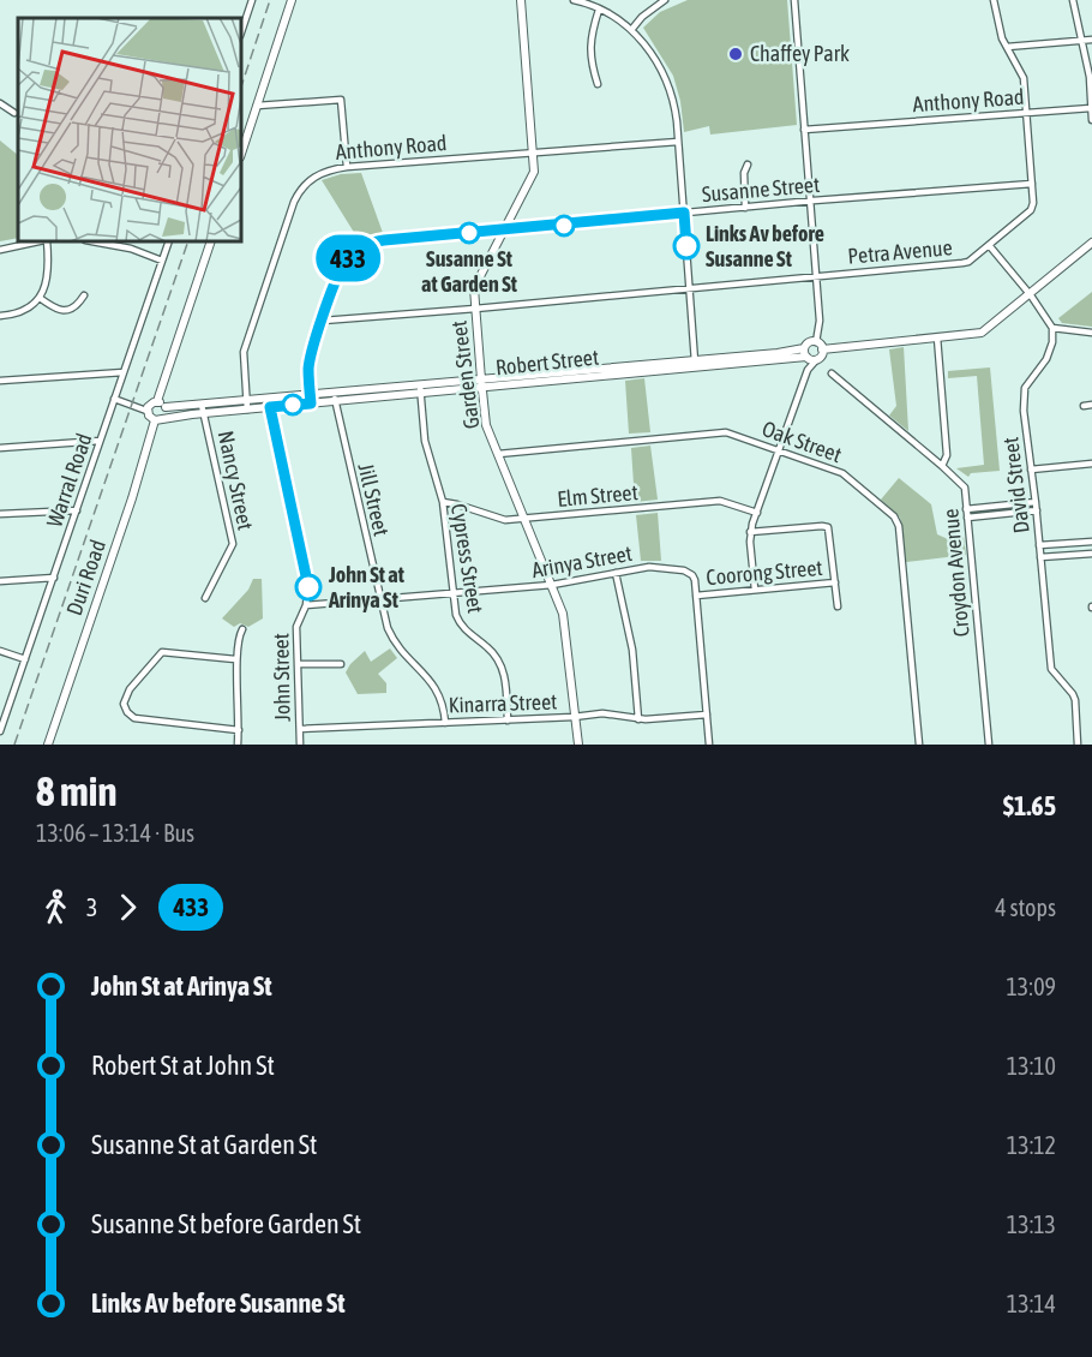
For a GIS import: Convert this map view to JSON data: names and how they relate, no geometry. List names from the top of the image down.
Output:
{
  "streets": {
    "street": [
      "Anthony Road",
      "Susanne Street",
      "Petra Avenue",
      "Robert Street",
      "Garden Street",
      "Oak Street",
      "Warral Road",
      "Nancy Street",
      "David Street",
      "Elm Street",
      "Jill Street",
      "Cypress Street",
      "Arinya Street",
      "Coorong Street",
      "Croydon Avenue",
      "Duri Road",
      "John Street",
      "Kinarra Street"
    ]
  },
  "crossings": [
    ["Anthony Road", "Petra Avenue"],
    ["Anthony Road", "Robert Street"],
    ["Anthony Road", "Garden Street"],
    ["Susanne Street", "Petra Avenue"],
    ["Susanne Street", "Robert Street"],
    ["Susanne Street", "Garden Street"],
    ["Petra Avenue", "Garden Street"],
    ["Robert Street", "Garden Street"],
    ["Robert Street", "Nancy Street"],
    ["Robert Street", "Jill Street"],
    ["Robert Street", "Cypress Street"],
    ["Robert Street", "Duri Road"],
    ["Robert Street", "John Street"],
    ["Garden Street", "Oak Street"],
    ["Garden Street", "Elm Street"],
    ["Garden Street", "Arinya Street"],
    ["Garden Street", "Kinarra Street"],
    ["Elm Street", "Cypress Street"],
    ["Jill Street", "Arinya Street"],
    ["Jill Street", "Kinarra Street"],
    ["Cypress Street", "Arinya Street"],
    ["Cypress Street", "Kinarra Street"],
    ["Arinya Street", "Coorong Street"],
    ["Arinya Street", "John Street"],
    ["John Street", "Kinarra Street"]
  ],
  "places": [
    "Chaffey Park",
    "Susanne St at Garden St",
    "Links Av before Susanne St",
    "John St at Arinya St"
  ],
  "lines": ["bus line 433"],
  "page": {
    "on_map": "433",
    "heading": ["8 min", "13:06 – 13:14 · Bus", "$1.65"],
    "legs": ["3", "433", "4 stops"],
    "list": [
      {
        "name": "John St at Arinya St",
        "value": "13:09"
      },
      {
        "name": "Robert St at John St",
        "value": "13:10"
      },
      {
        "name": "Susanne St at Garden St",
        "value": "13:12"
      },
      {
        "name": "Susanne St before Garden St",
        "value": "13:13"
      },
      {
        "name": "Links Av before Susanne St",
        "value": "13:14"
      }
    ]
  }
}
